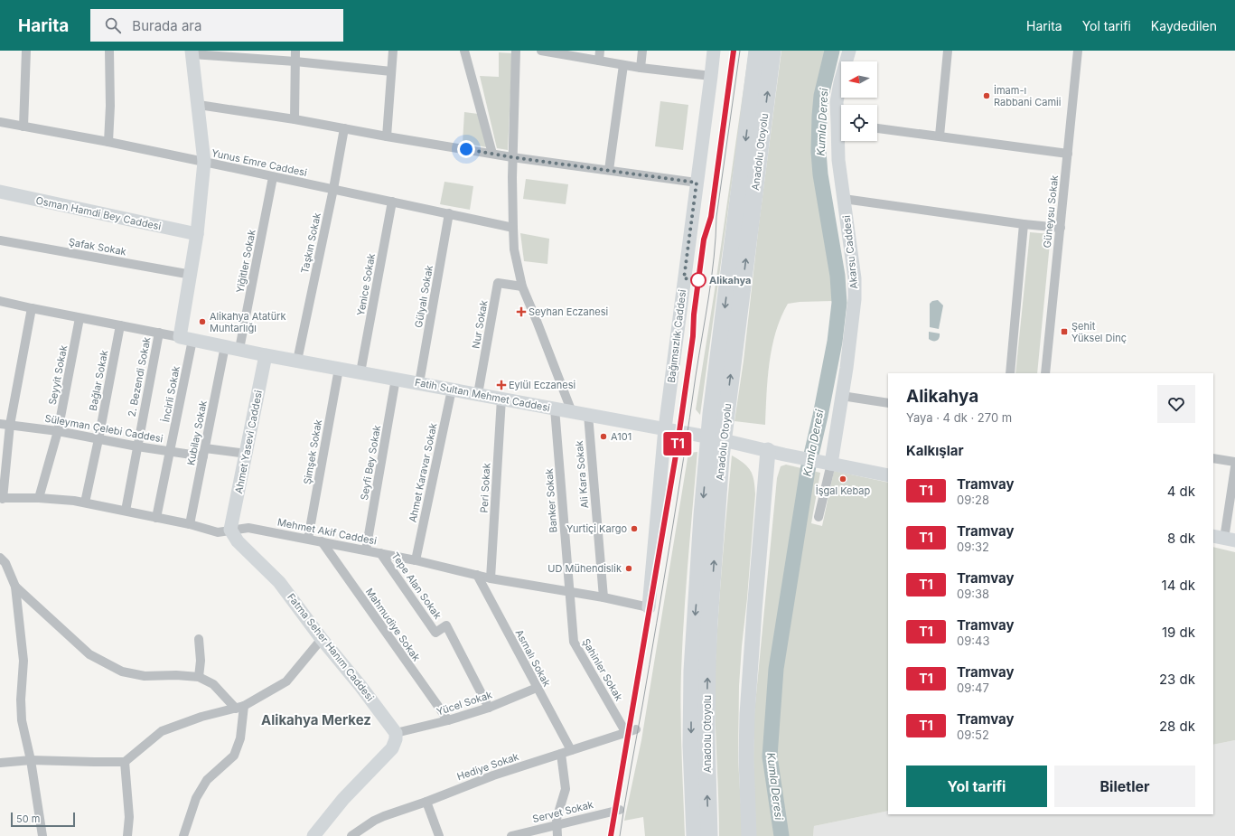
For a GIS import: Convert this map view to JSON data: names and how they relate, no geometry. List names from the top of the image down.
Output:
{
  "streets": {
    "highway": ["Anadolu Otoyolu"],
    "street": [
      "Yunus Emre Caddesi",
      "Güneysu Sokak",
      "Osman Hamdi Bey Caddesi",
      "Taşkın Sokak",
      "Şafak Sokak",
      "Akarsu Caddesi",
      "Yiğitler Sokak",
      "Yenice Sokak",
      "Gülyalı Sokak",
      "Nur Sokak",
      "Bağımsızlık Caddesi",
      "Seyyit Sokak",
      "2. Bezendi Sokak",
      "Bağlar Sokak",
      "İncirli Sokak",
      "Fatih Sultan Mehmet Caddesi",
      "Süleyman Çelebi Caddesi",
      "Kubilay Sokak",
      "Ahmet Yasevi Caddesi",
      "Şimşek Sokak",
      "Seyfi Bey Sokak",
      "Ahmet Karavar Sokak",
      "Ali Kara Sokak",
      "Peri Sokak",
      "Banker Sokak",
      "Mehmet Akif Caddesi",
      "Tepe Alan Sokak",
      "Mahmudiye Sokak",
      "Fatma Seher Hanım Caddesi",
      "Asmalı Sokak",
      "Şahinler Sokak",
      "Yücel Sokak",
      "Hediye Sokak",
      "Servet Sokak"
    ]
  },
  "crossings": [
    ["Yunus Emre Caddesi", "Taşkın Sokak"],
    ["Yunus Emre Caddesi", "Yiğitler Sokak"],
    ["Yunus Emre Caddesi", "Yenice Sokak"],
    ["Yunus Emre Caddesi", "Gülyalı Sokak"],
    ["Taşkın Sokak", "Fatih Sultan Mehmet Caddesi"],
    ["Akarsu Caddesi", "Fatih Sultan Mehmet Caddesi"],
    ["Yiğitler Sokak", "Fatih Sultan Mehmet Caddesi"],
    ["Yenice Sokak", "Fatih Sultan Mehmet Caddesi"],
    ["Gülyalı Sokak", "Fatih Sultan Mehmet Caddesi"],
    ["Nur Sokak", "Fatih Sultan Mehmet Caddesi"],
    ["Bağımsızlık Caddesi", "Fatih Sultan Mehmet Caddesi"],
    ["Bağımsızlık Caddesi", "Mehmet Akif Caddesi"],
    ["Seyyit Sokak", "Süleyman Çelebi Caddesi"],
    ["Seyyit Sokak", "Mehmet Akif Caddesi"],
    ["2. Bezendi Sokak", "Süleyman Çelebi Caddesi"],
    ["2. Bezendi Sokak", "Mehmet Akif Caddesi"],
    ["Bağlar Sokak", "Süleyman Çelebi Caddesi"],
    ["Bağlar Sokak", "Mehmet Akif Caddesi"],
    ["İncirli Sokak", "Fatih Sultan Mehmet Caddesi"],
    ["İncirli Sokak", "Süleyman Çelebi Caddesi"],
    ["İncirli Sokak", "Mehmet Akif Caddesi"],
    ["Fatih Sultan Mehmet Caddesi", "Kubilay Sokak"],
    ["Fatih Sultan Mehmet Caddesi", "Ahmet Yasevi Caddesi"],
    ["Fatih Sultan Mehmet Caddesi", "Şimşek Sokak"],
    ["Fatih Sultan Mehmet Caddesi", "Seyfi Bey Sokak"],
    ["Fatih Sultan Mehmet Caddesi", "Ahmet Karavar Sokak"],
    ["Fatih Sultan Mehmet Caddesi", "Ali Kara Sokak"],
    ["Fatih Sultan Mehmet Caddesi", "Peri Sokak"],
    ["Fatih Sultan Mehmet Caddesi", "Banker Sokak"],
    ["Süleyman Çelebi Caddesi", "Kubilay Sokak"],
    ["Süleyman Çelebi Caddesi", "Ahmet Yasevi Caddesi"],
    ["Kubilay Sokak", "Mehmet Akif Caddesi"],
    ["Ahmet Yasevi Caddesi", "Mehmet Akif Caddesi"],
    ["Ahmet Yasevi Caddesi", "Fatma Seher Hanım Caddesi"],
    ["Şimşek Sokak", "Mehmet Akif Caddesi"],
    ["Seyfi Bey Sokak", "Mehmet Akif Caddesi"],
    ["Ahmet Karavar Sokak", "Mehmet Akif Caddesi"],
    ["Ali Kara Sokak", "Mehmet Akif Caddesi"],
    ["Peri Sokak", "Mehmet Akif Caddesi"],
    ["Banker Sokak", "Mehmet Akif Caddesi"],
    ["Banker Sokak", "Şahinler Sokak"],
    ["Mehmet Akif Caddesi", "Tepe Alan Sokak"],
    ["Mehmet Akif Caddesi", "Mahmudiye Sokak"],
    ["Mehmet Akif Caddesi", "Fatma Seher Hanım Caddesi"],
    ["Mehmet Akif Caddesi", "Asmalı Sokak"],
    ["Mehmet Akif Caddesi", "Şahinler Sokak"],
    ["Tepe Alan Sokak", "Yücel Sokak"],
    ["Mahmudiye Sokak", "Yücel Sokak"],
    ["Fatma Seher Hanım Caddesi", "Yücel Sokak"],
    ["Asmalı Sokak", "Yücel Sokak"],
    ["Asmalı Sokak", "Hediye Sokak"],
    ["Şahinler Sokak", "Hediye Sokak"]
  ],
  "districts": ["Alikahya Merkez"],
  "water": ["Kumla Deresi"],
  "places": {
    "other": [
      "İmam-ı Rabbani Camii",
      "Alikahya",
      "Alikahya Atatürk Muhtarlığı",
      "A101",
      "İşgal Kebap",
      "Yurtiçi Kargo",
      "UD Mühendislik"
    ],
    "health": ["Seyhan Eczanesi", "Eylül Eczanesi"],
    "transit": ["Şehit Yüksel Dinç"]
  },
  "lines": ["tram line T1"],
  "scale_bar": "50 m",
  "north": "left",
  "page": {
    "header": "Harita",
    "search": "Burada ara",
    "nav": ["Harita", "Yol tarifi", "Kaydedilen"],
    "on_map": "T1",
    "heading": [
      ["Alikahya", "Yaya · 4 dk · 270 m"],
      "Kalkışlar"
    ],
    "list": [
      {
        "mark": "T1",
        "name": "Tramvay",
        "note": "09:28",
        "value": "4 dk"
      },
      {
        "mark": "T1",
        "name": "Tramvay",
        "note": "09:32",
        "value": "8 dk"
      },
      {
        "mark": "T1",
        "name": "Tramvay",
        "note": "09:38",
        "value": "14 dk"
      },
      {
        "mark": "T1",
        "name": "Tramvay",
        "note": "09:43",
        "value": "19 dk"
      },
      {
        "mark": "T1",
        "name": "Tramvay",
        "note": "09:47",
        "value": "23 dk"
      },
      {
        "mark": "T1",
        "name": "Tramvay",
        "note": "09:52",
        "value": "28 dk"
      }
    ],
    "buttons": ["Yol tarifi", "Biletler"],
    "scale": "50 m"
  }
}
